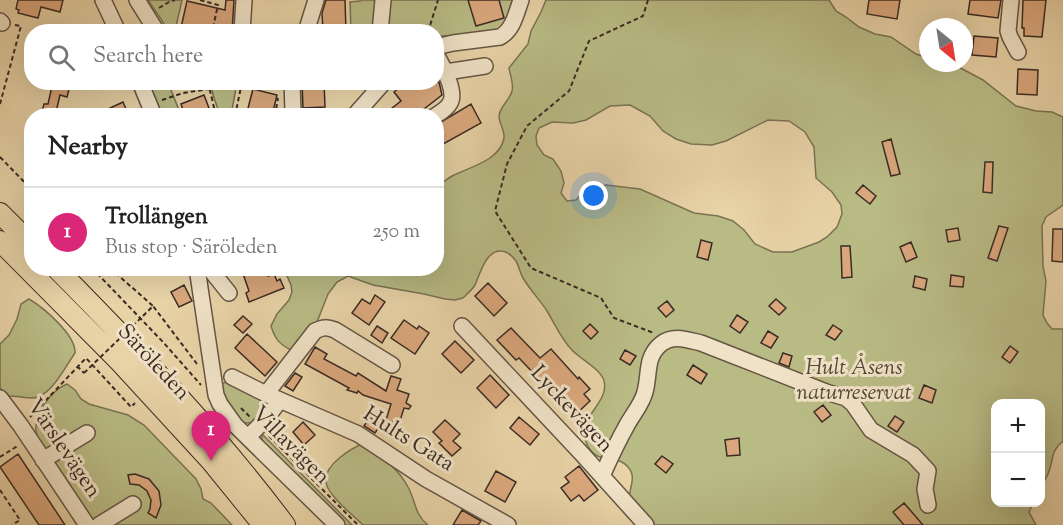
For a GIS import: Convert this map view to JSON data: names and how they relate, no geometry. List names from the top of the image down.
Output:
{
  "streets": {
    "main road": ["Säröleden"],
    "street": [
      "Lyckevägen",
      "Hults Gata",
      "Villavägen",
      "Värslevägen"
    ]
  },
  "parks": ["Hult Åsens naturreservat"],
  "north": "bottom right",
  "page": {
    "search": "Search here",
    "heading": "Nearby",
    "list": [
      {
        "mark": "1",
        "name": "Trollängen",
        "note": "Bus stop · Säröleden",
        "value": "250 m"
      }
    ],
    "map_buttons": ["+", "−"],
    "pins": "1"
  }
}
